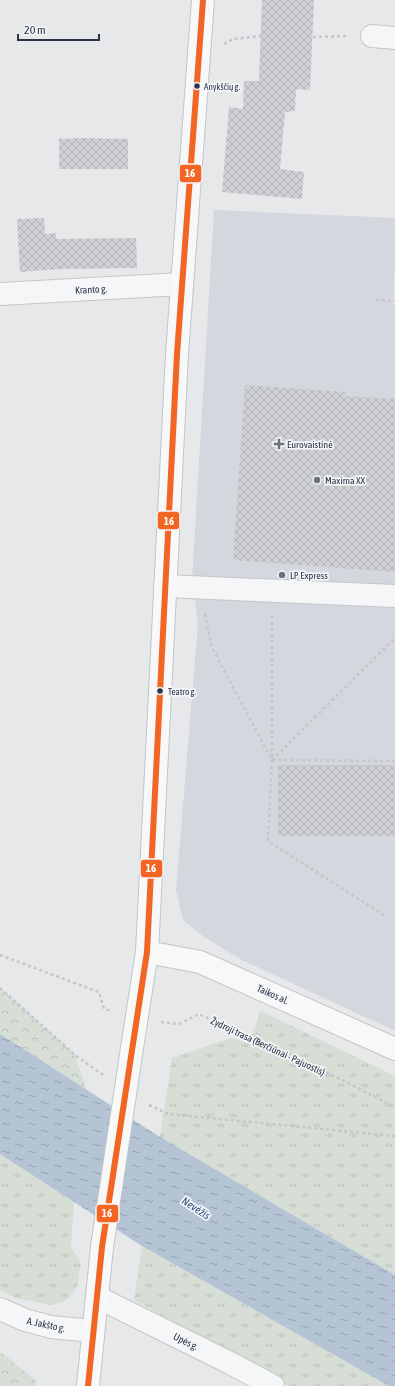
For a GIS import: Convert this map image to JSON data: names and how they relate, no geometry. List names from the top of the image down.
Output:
{
  "streets": {
    "main road": ["Taikos al."],
    "street": ["Kranto g.", "A. Jakšto g.", "Upės g."],
    "path": ["Žydroji trasa (Berčiūnai - Pajuostis)"]
  },
  "water": ["Nevėžis"],
  "places": {
    "other": [
      "Anykščių g.",
      "Maxima XX",
      "LP Express",
      "Teatro g."
    ],
    "health": ["Eurovaistinė"]
  },
  "lines": ["transit line 16"],
  "scale_bar": "20 m"
}
